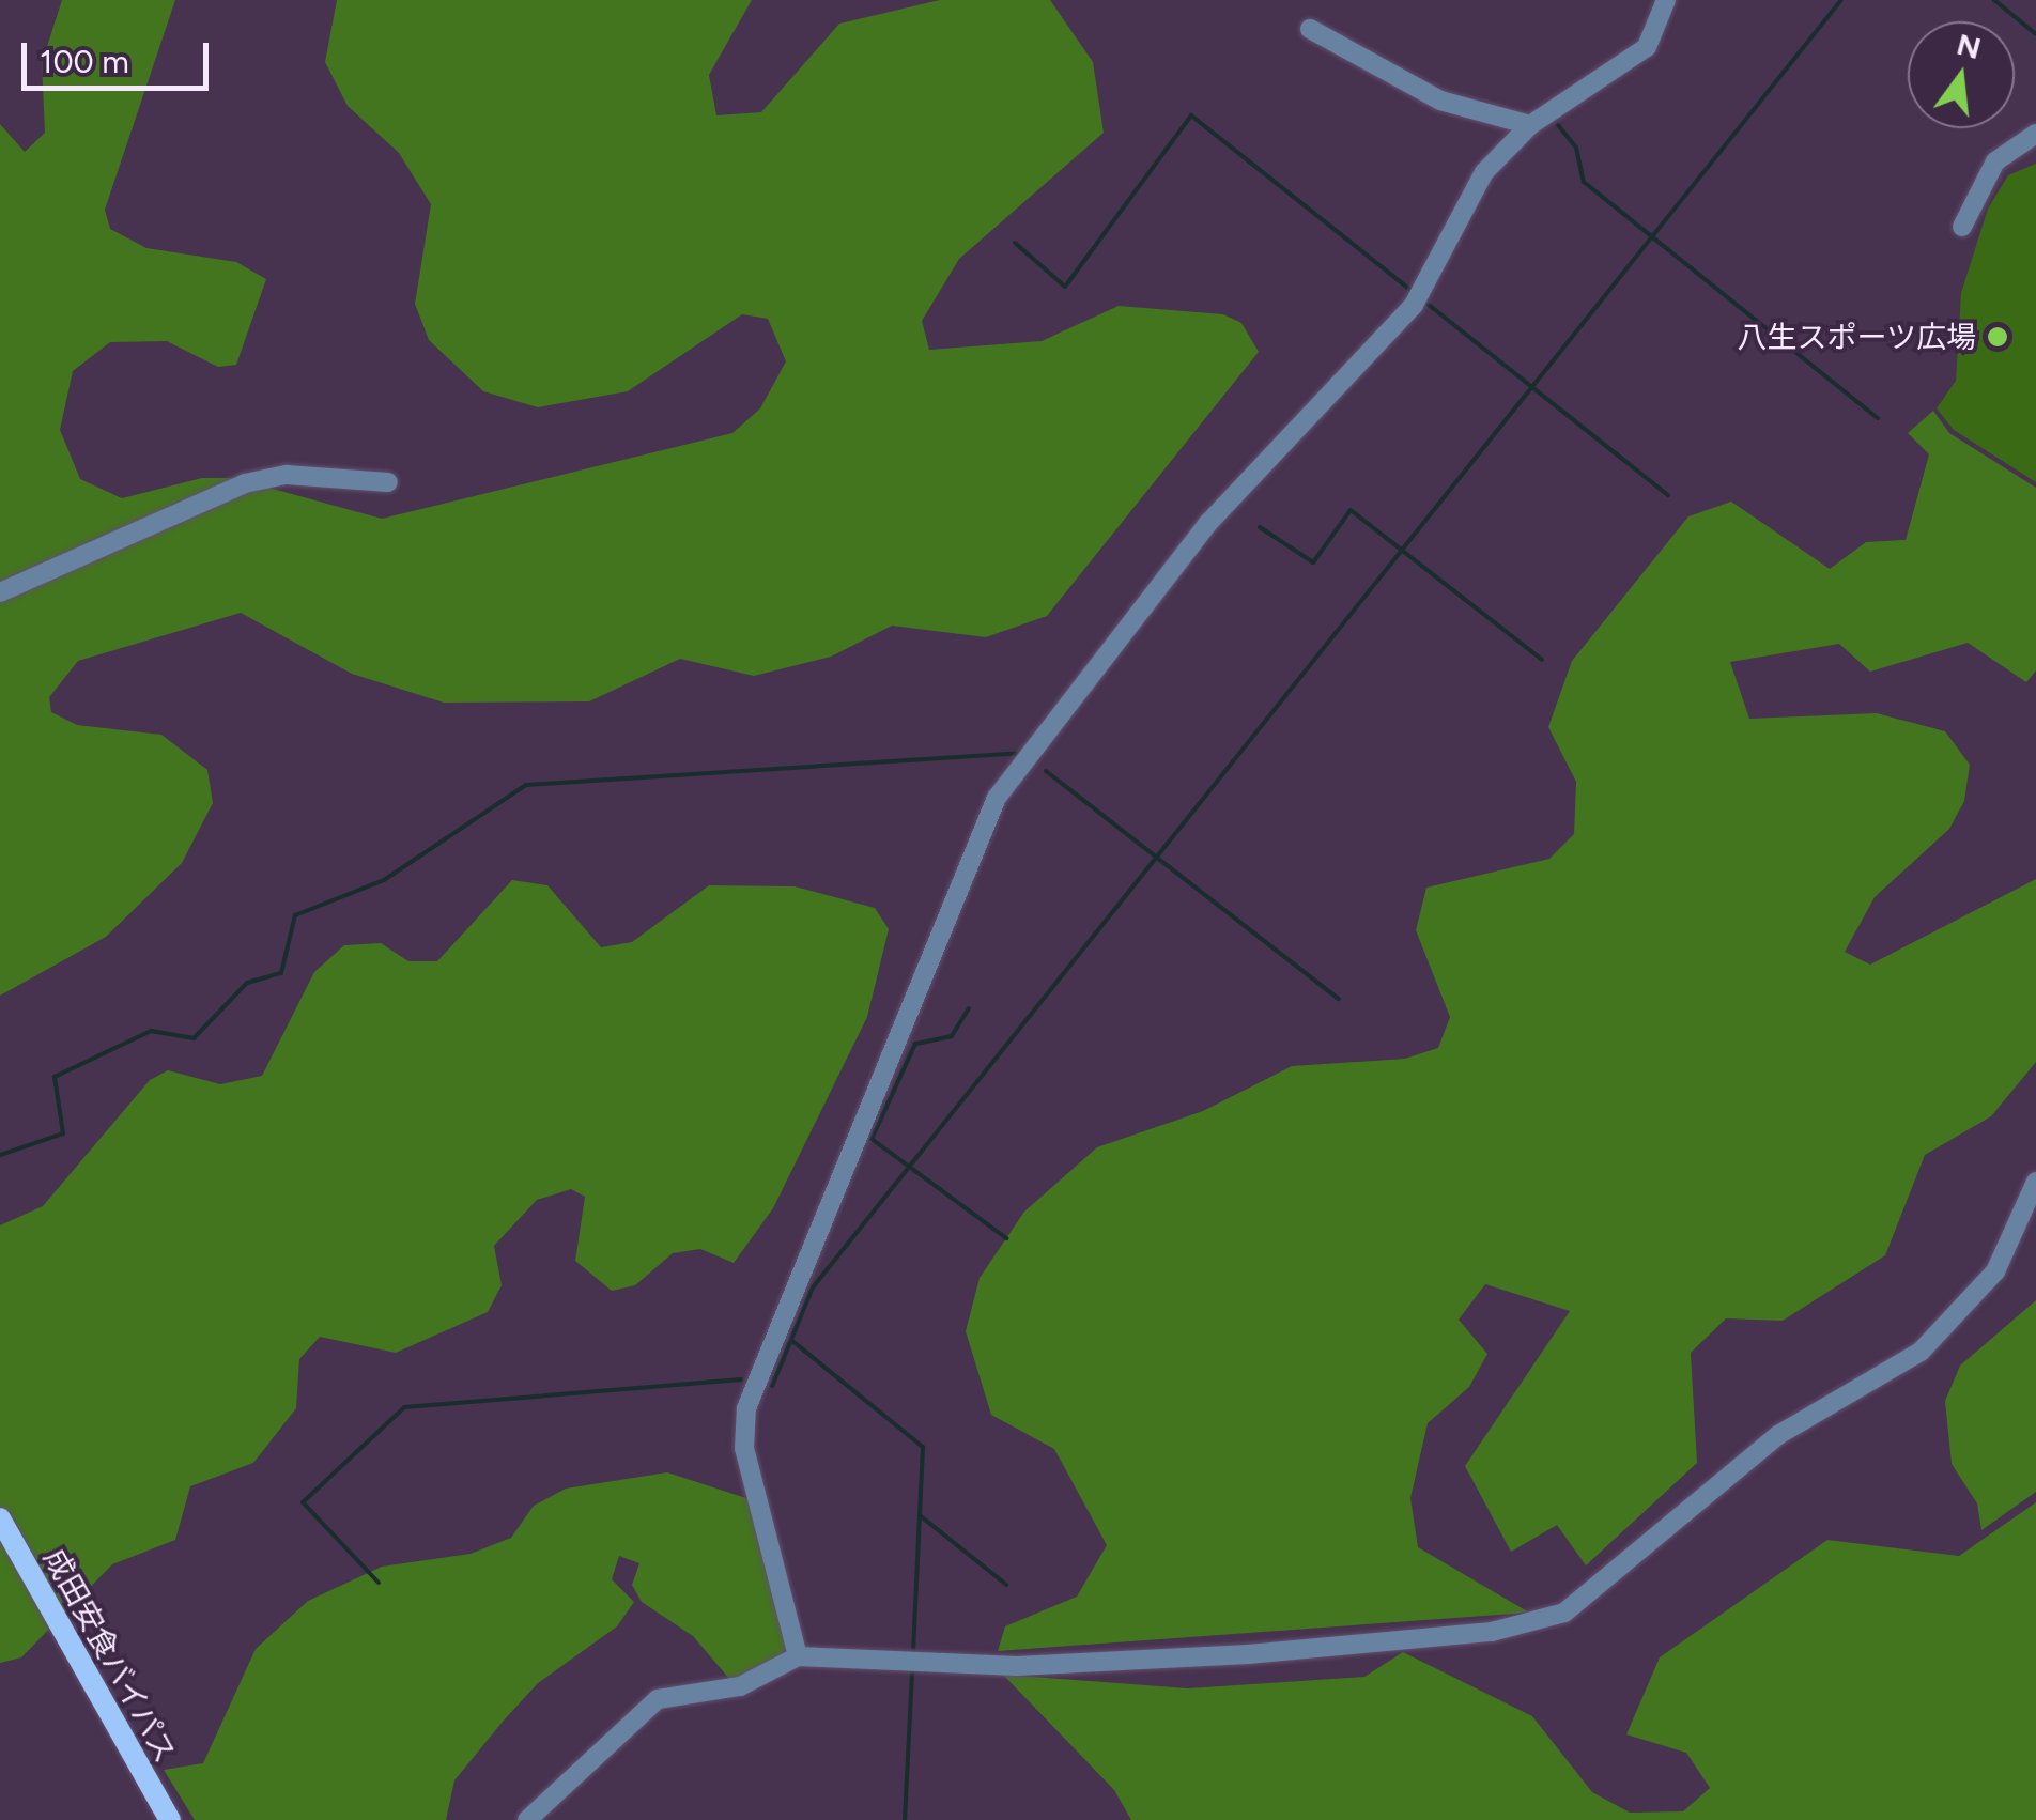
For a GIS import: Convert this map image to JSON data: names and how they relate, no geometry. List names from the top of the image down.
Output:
{
  "streets": {
    "main road": ["成田安食バイパス"]
  },
  "places": ["八生スポーツ広場"],
  "scale_bar": "100 m",
  "north": "top"
}
